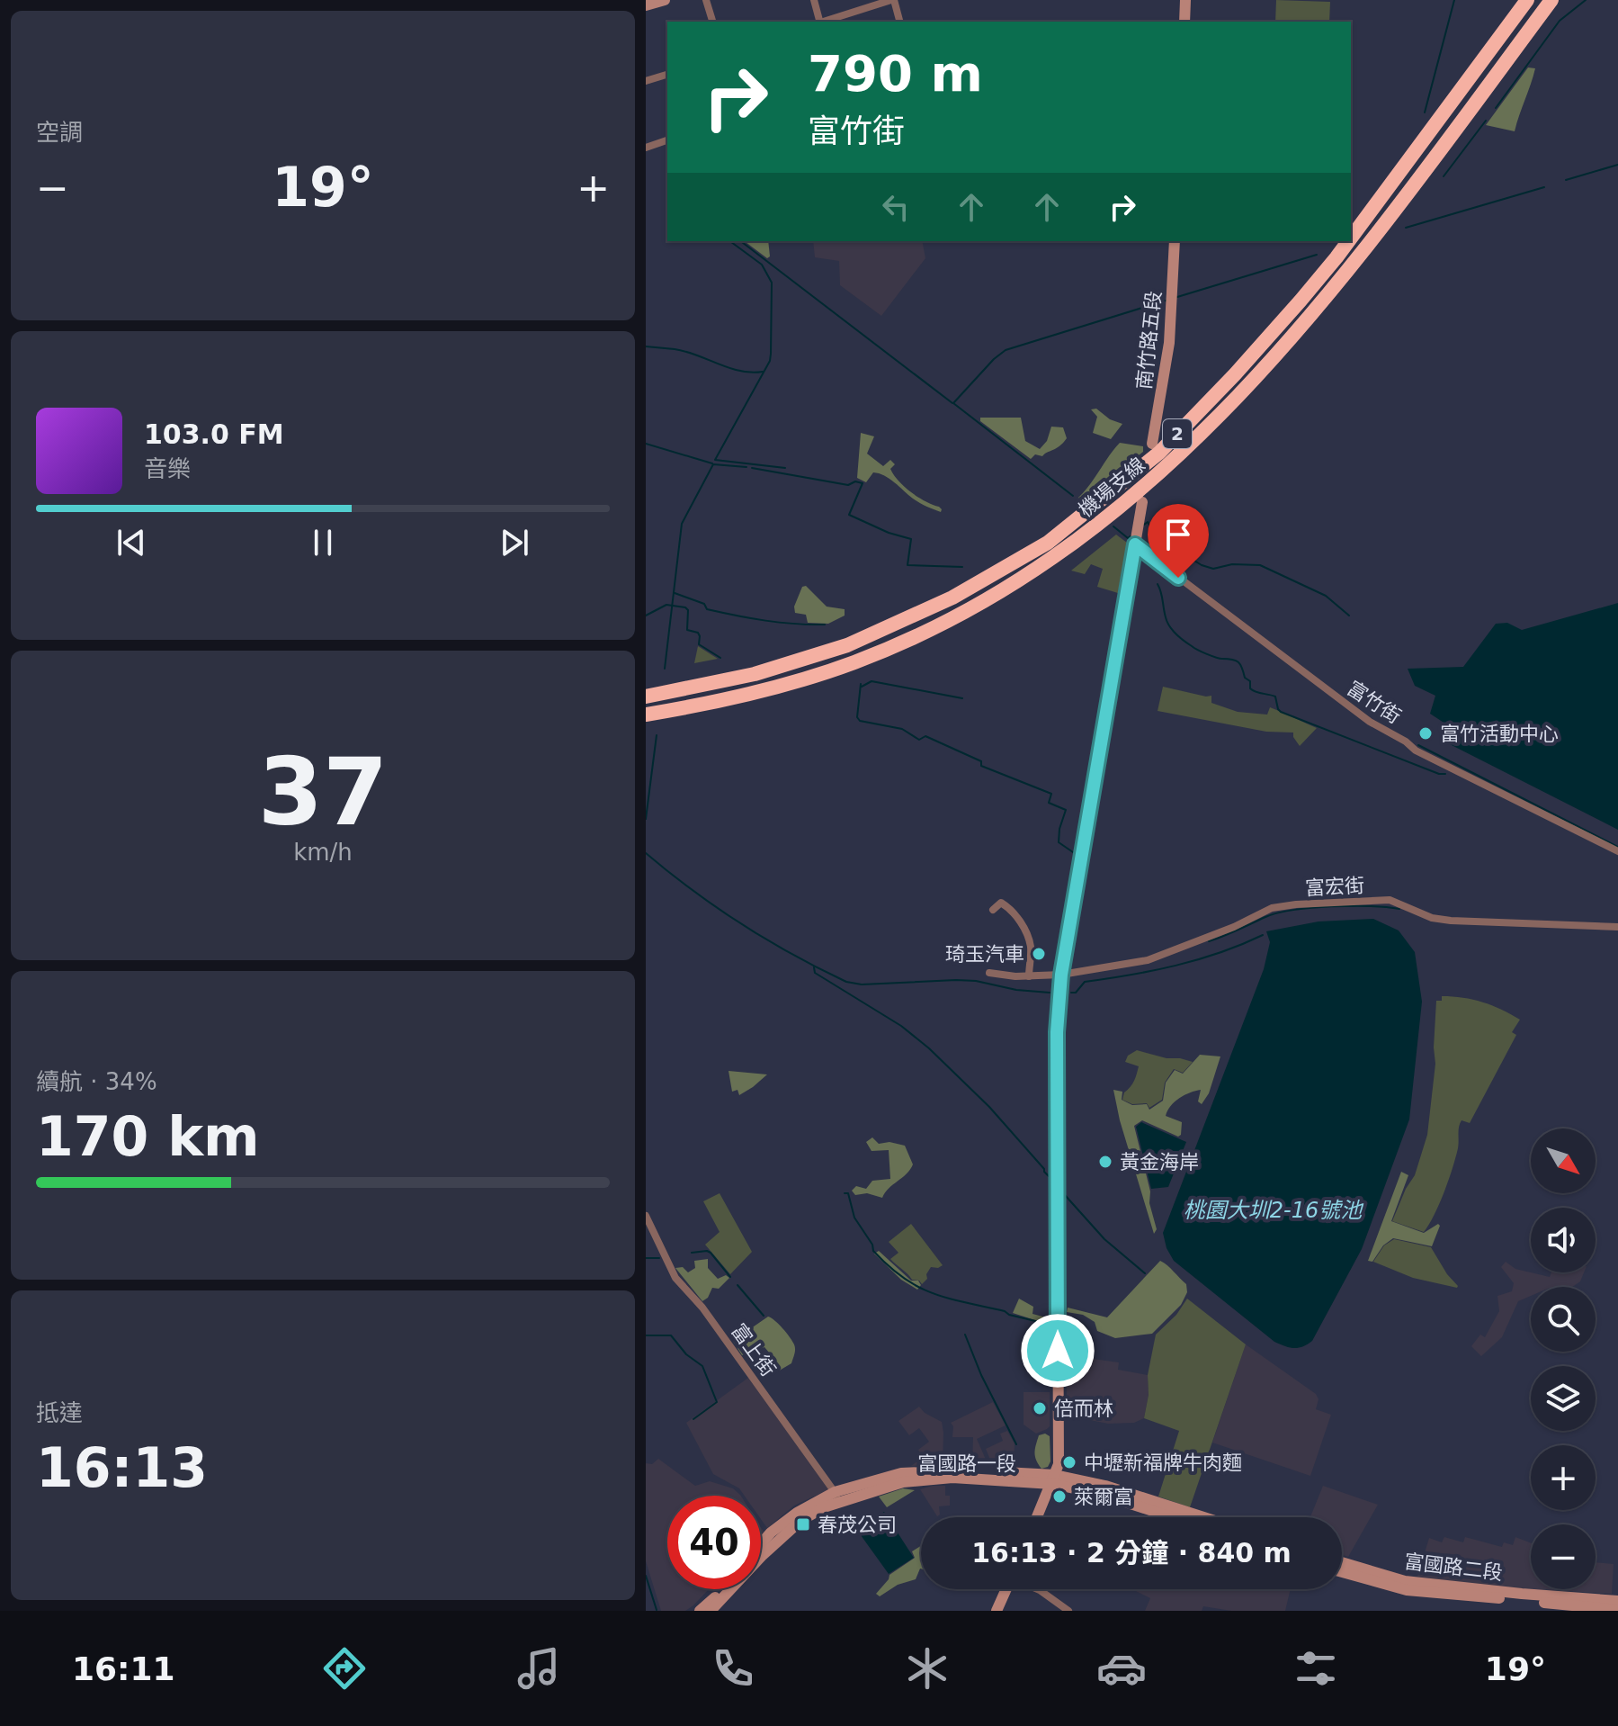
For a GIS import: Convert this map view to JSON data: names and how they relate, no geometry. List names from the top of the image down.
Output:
{
  "streets": {
    "highway": ["2", "機場支線"],
    "street": [
      "南竹路五段",
      "富竹街",
      "富宏街",
      "富上街",
      "富國路一段",
      "富國路二段"
    ]
  },
  "crossings": [
    ["富上街", "富國路一段"]
  ],
  "water": ["桃園大圳2-16號池"],
  "places": {
    "other": [
      "富竹活動中心",
      "琦玉汽車",
      "黃金海岸",
      "倍而林",
      "中壢新福牌牛肉麵",
      "萊爾富"
    ],
    "transit": ["春茂公司"]
  },
  "north": "bottom right",
  "page": {
    "tile": [
      "空調",
      ["37", "km/h"],
      ["續航 · 34%", "170 km"],
      ["抵達", "16:13"]
    ],
    "turn": ["790 m", "富竹街"],
    "heat": ["−", "19°", "+"],
    "song": ["103.0 FM", "音樂"],
    "map_buttons": ["+", "−"],
    "limit": "40",
    "trip": "16:13 · 2 分鐘 · 840 m",
    "tabs": ["16:11", "19°"]
  }
}
